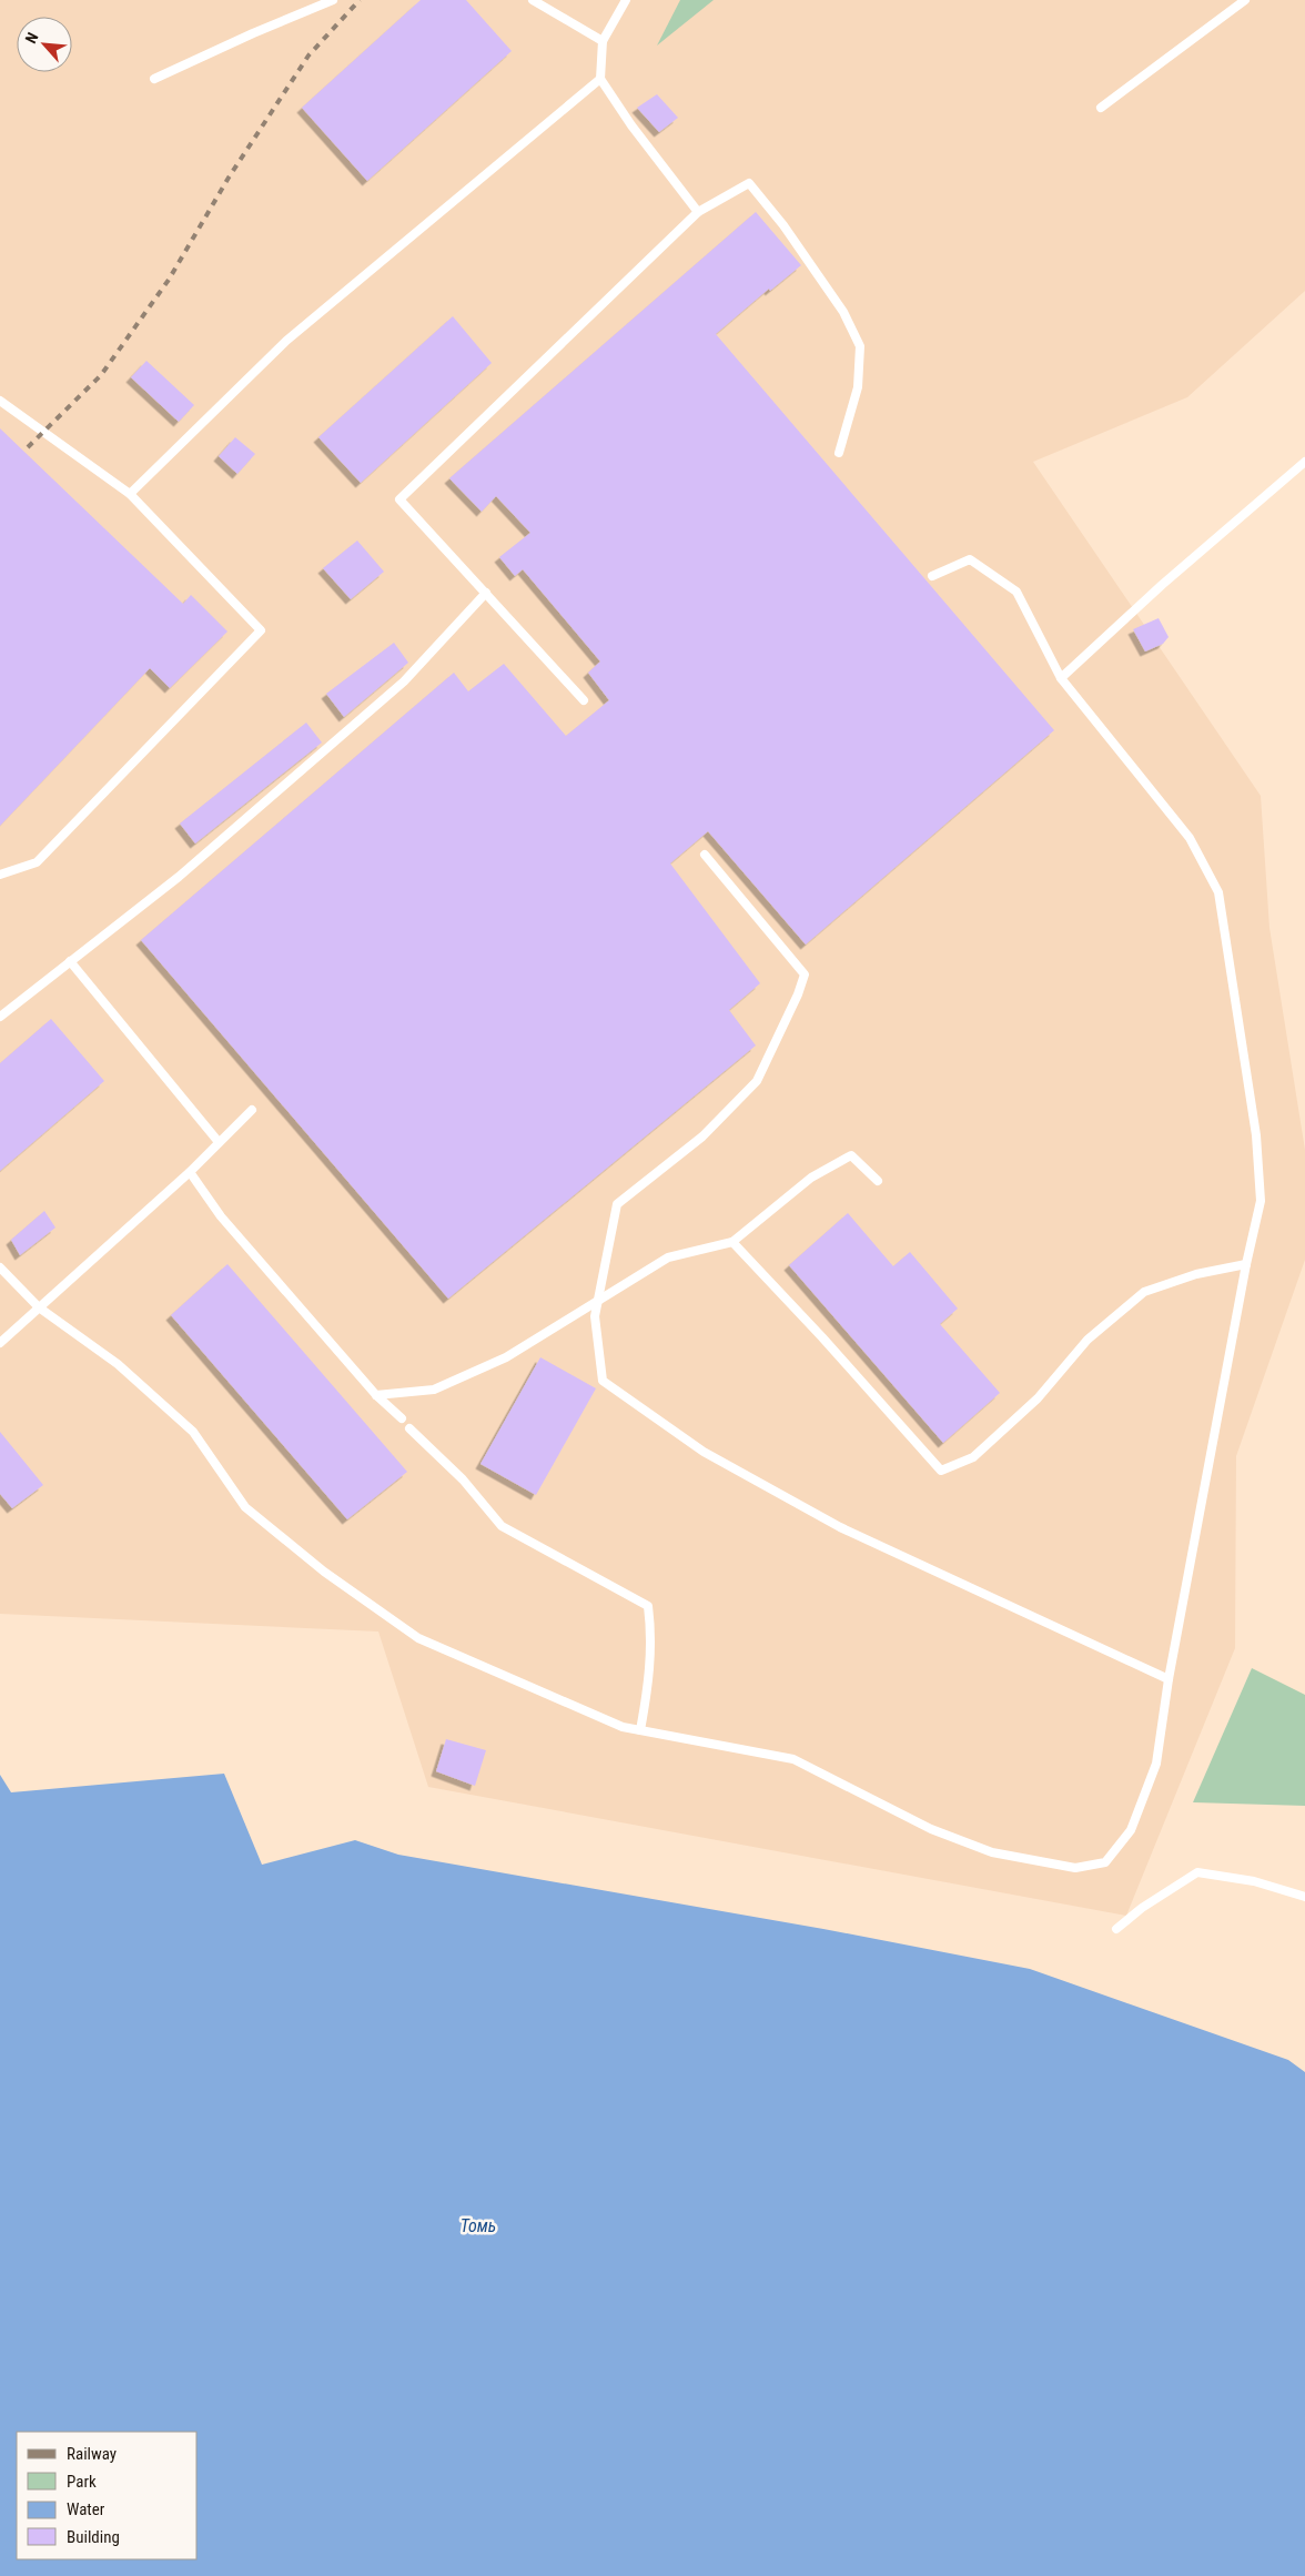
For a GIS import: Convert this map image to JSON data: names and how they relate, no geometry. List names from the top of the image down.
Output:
{
  "water": ["Томь"],
  "legend": [
    "Railway",
    "Park",
    "Water",
    "Building"
  ],
  "north": "top left"
}
